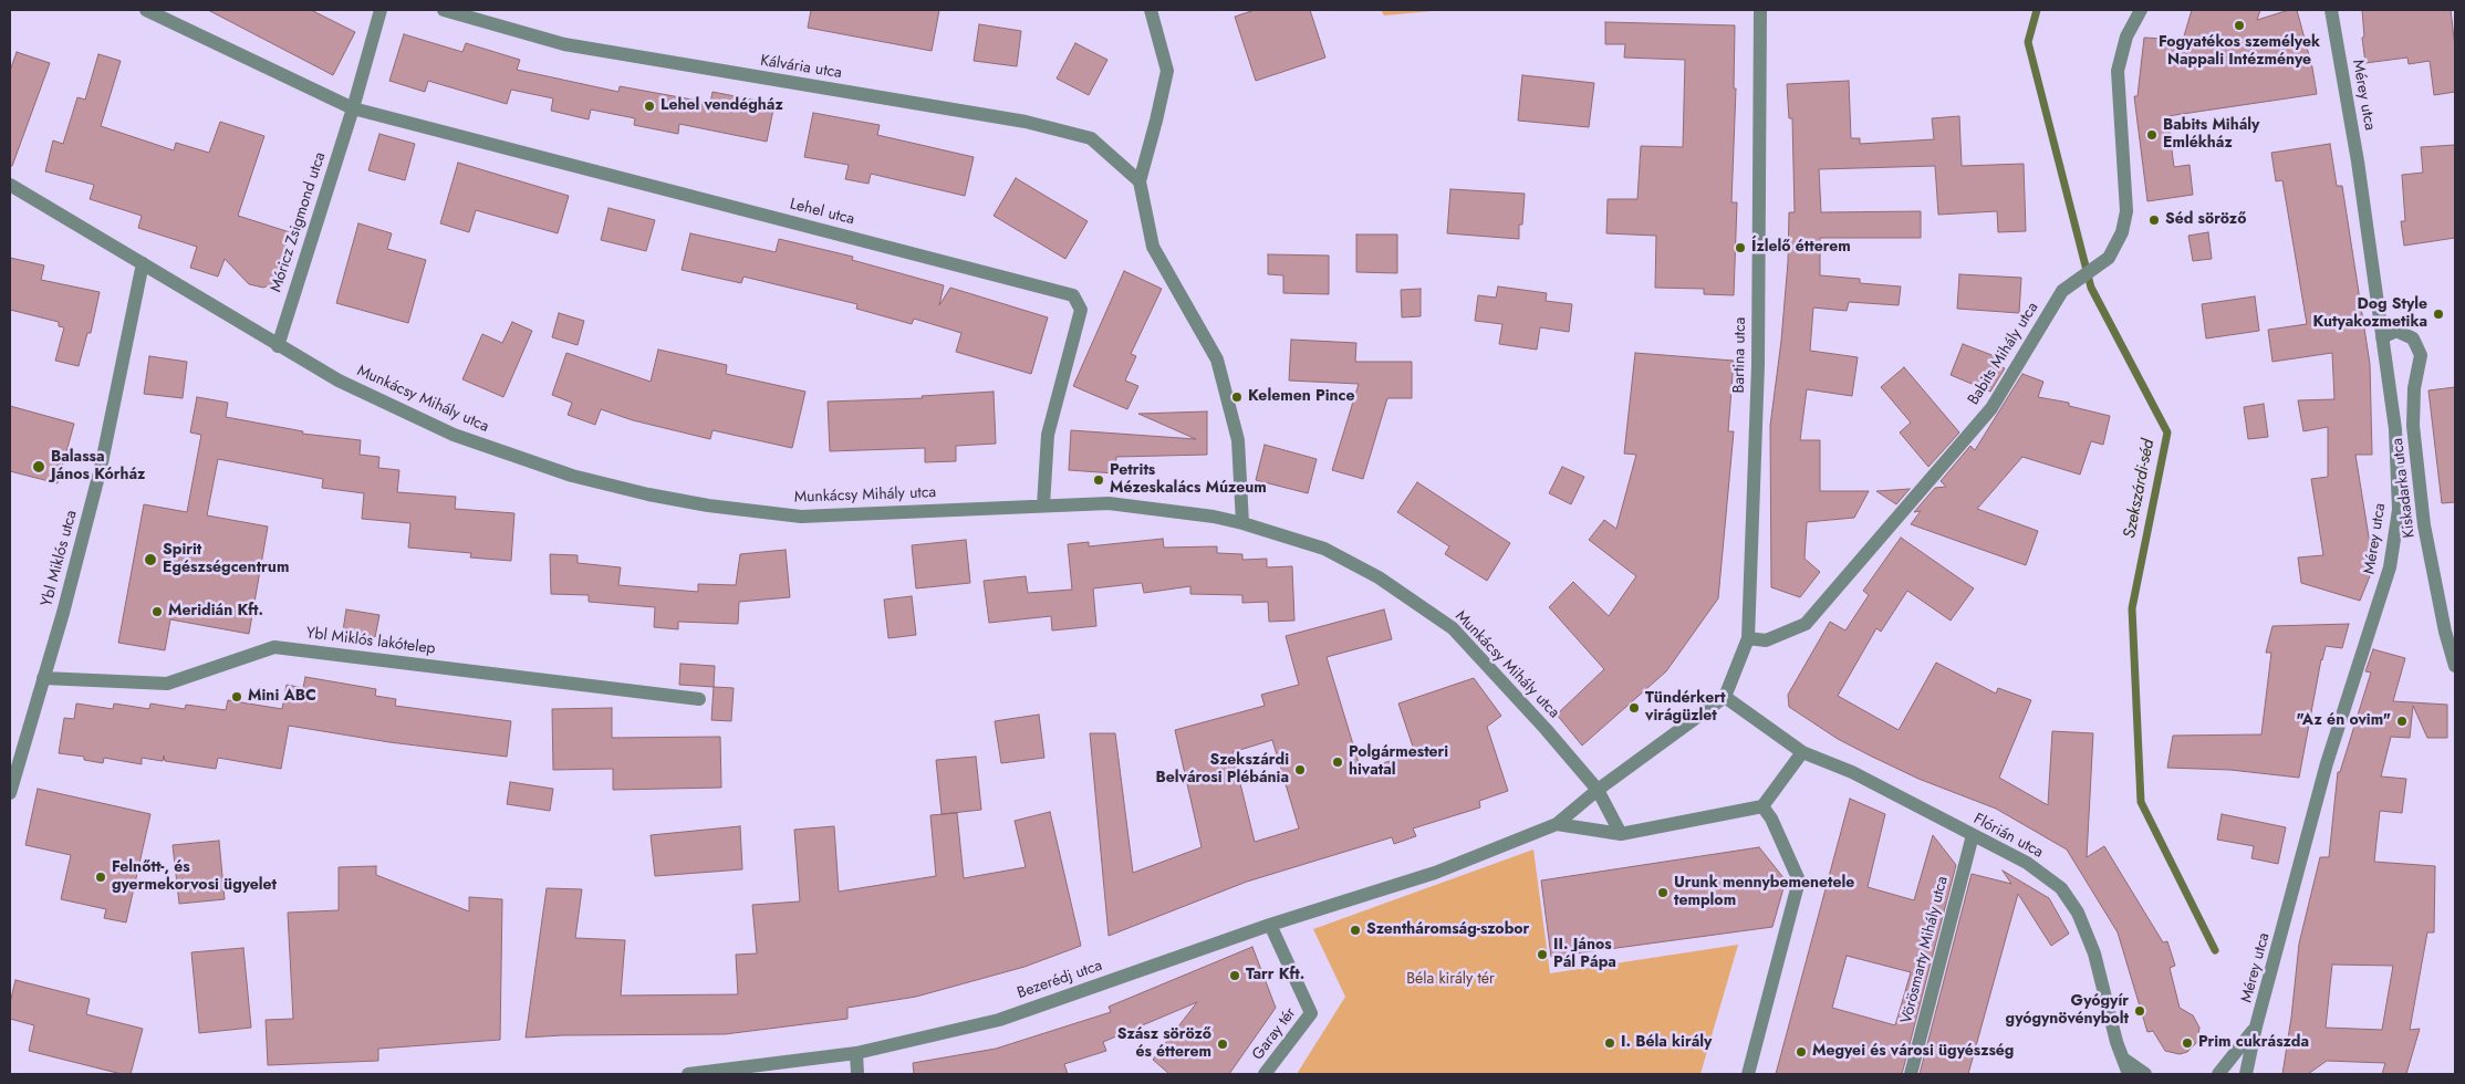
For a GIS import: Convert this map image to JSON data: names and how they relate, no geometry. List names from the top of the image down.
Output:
{
  "streets": {
    "street": [
      "Kálvária utca",
      "Mérey utca",
      "Lehel utca",
      "Móricz Zsigmond utca",
      "Babits Mihály utca",
      "Bartina utca",
      "Munkácsy Mihály utca",
      "Kiskadarka utca",
      "Ybl Miklós utca",
      "Ybl Miklós lakótelep",
      "Flórián utca",
      "Vörösmarty Mihály utca",
      "Bezerédj utca",
      "Garay tér"
    ]
  },
  "crossings": [
    ["Mérey utca", "Kiskadarka utca"],
    ["Lehel utca", "Móricz Zsigmond utca"],
    ["Lehel utca", "Munkácsy Mihály utca"],
    ["Móricz Zsigmond utca", "Munkácsy Mihály utca"],
    ["Babits Mihály utca", "Bartina utca"],
    ["Munkácsy Mihály utca", "Ybl Miklós utca"],
    ["Ybl Miklós utca", "Ybl Miklós lakótelep"],
    ["Flórián utca", "Vörösmarty Mihály utca"],
    ["Bezerédj utca", "Garay tér"]
  ],
  "water": ["Szekszárdi-séd"],
  "parks": ["Béla király tér"],
  "places": [
    "Fogyatékos személyek Nappali Intézménye",
    "Lehel vendégház",
    "Babits Mihály Emlékház",
    "Séd söröző",
    "Ízlelő étterem",
    "Dog Style Kutyakozmetika",
    "Kelemen Pince",
    "Balassa János Kórház",
    "Petrits Mézeskalács Múzeum",
    "Spirit Egészségcentrum",
    "Meridián Kft.",
    "Mini ABC",
    "Tündérkert virágüzlet",
    "\"Az én ovim\"",
    "Polgármesteri hivatal",
    "Szekszárdi Belvárosi Plébánia",
    "Felnőtt-, és gyermekorvosi ügyelet",
    "Urunk mennybemenetele templom",
    "Szentháromság-szobor",
    "II. János Pál Pápa",
    "Tarr Kft.",
    "Gyógyír gyógynövénybolt",
    "I. Béla király",
    "Prim cukrászda",
    "Szász söröző és étterem",
    "Megyei és városi ügyészség"
  ]
}
